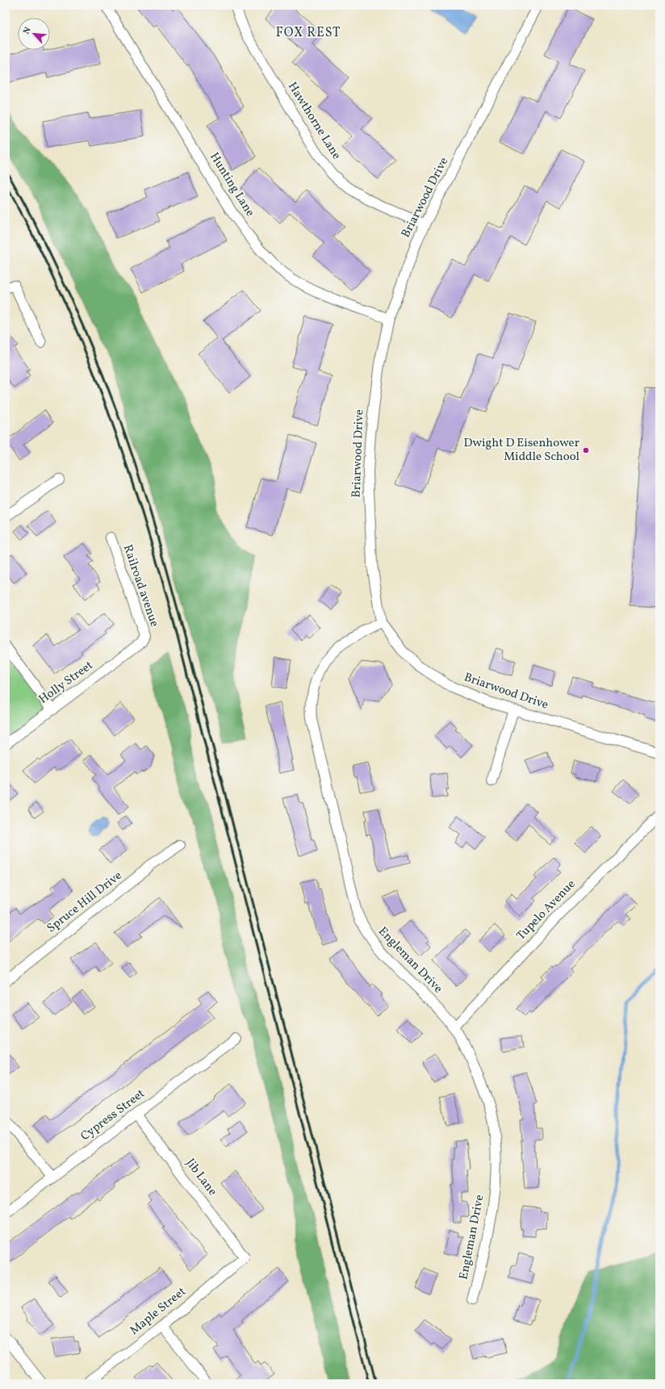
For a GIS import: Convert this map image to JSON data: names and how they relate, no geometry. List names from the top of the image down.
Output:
{
  "streets": {
    "street": [
      "Hawthorne Lane",
      "Hunting Lane",
      "Briarwood Drive",
      "Railroad avenue",
      "Holly Street",
      "Spruce Hill Drive",
      "Tupelo Avenue",
      "Engleman Drive",
      "Cypress Street",
      "Jib Lane",
      "Maple Street"
    ]
  },
  "crossings": [
    ["Hawthorne Lane", "Briarwood Drive"],
    ["Hunting Lane", "Briarwood Drive"],
    ["Briarwood Drive", "Engleman Drive"],
    ["Railroad avenue", "Holly Street"],
    ["Tupelo Avenue", "Engleman Drive"],
    ["Cypress Street", "Jib Lane"],
    ["Jib Lane", "Maple Street"]
  ],
  "districts": ["FOX REST"],
  "places": ["Dwight D Eisenhower Middle School"],
  "north": "top left"
}
